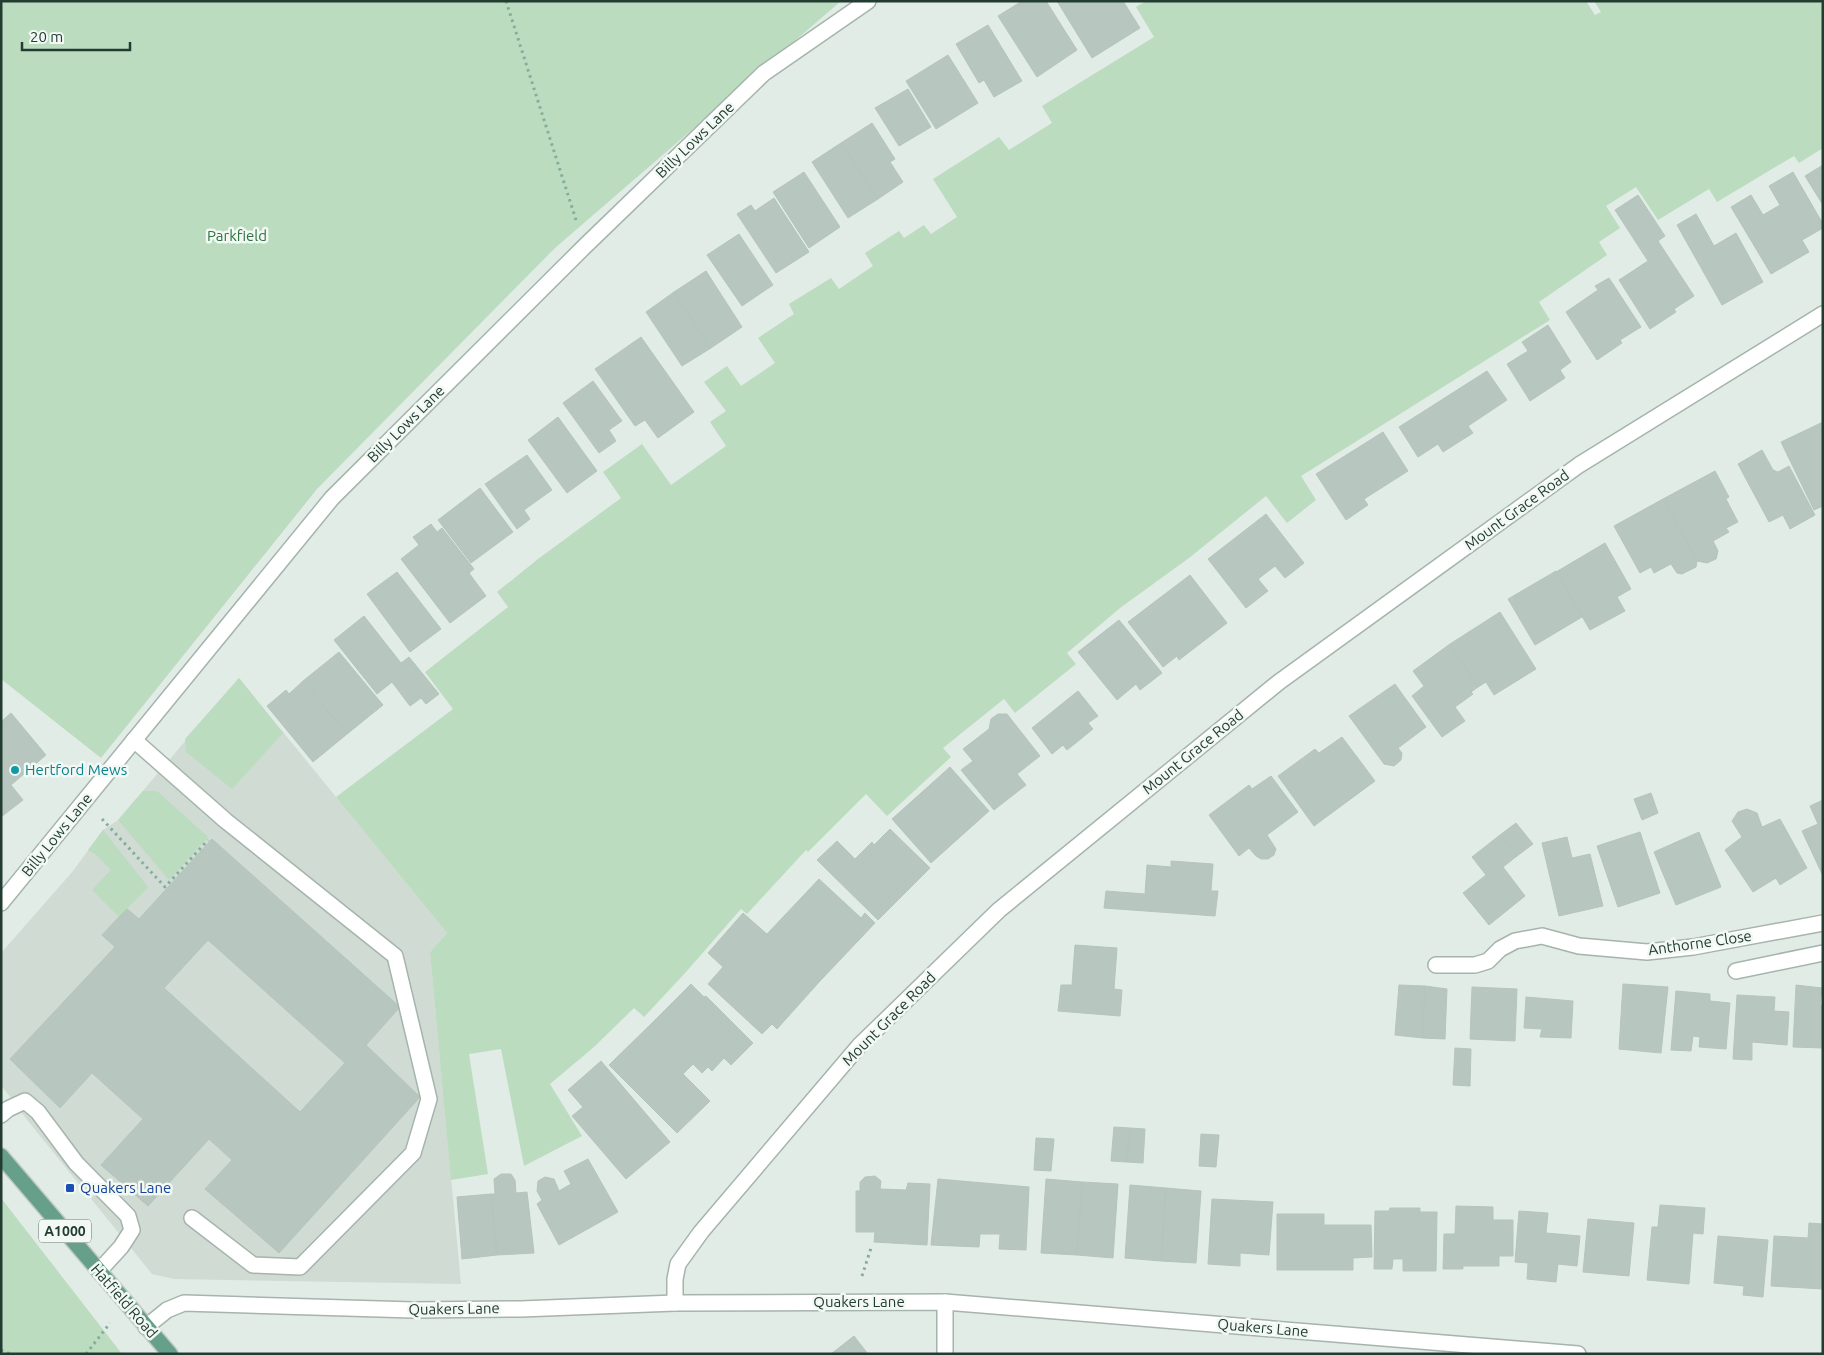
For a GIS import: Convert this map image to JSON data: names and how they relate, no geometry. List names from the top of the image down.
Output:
{
  "streets": {
    "main road": ["A1000", "Hatfield Road"],
    "street": [
      "Billy Lows Lane",
      "Mount Grace Road",
      "Anthorne Close",
      "Quakers Lane"
    ]
  },
  "crossings": [
    ["Mount Grace Road", "Quakers Lane"],
    ["Hatfield Road", "Quakers Lane"]
  ],
  "parks": ["Parkfield"],
  "places": {
    "other": ["Hertford Mews"],
    "transit": ["Quakers Lane"]
  },
  "scale_bar": "20 m"
}
